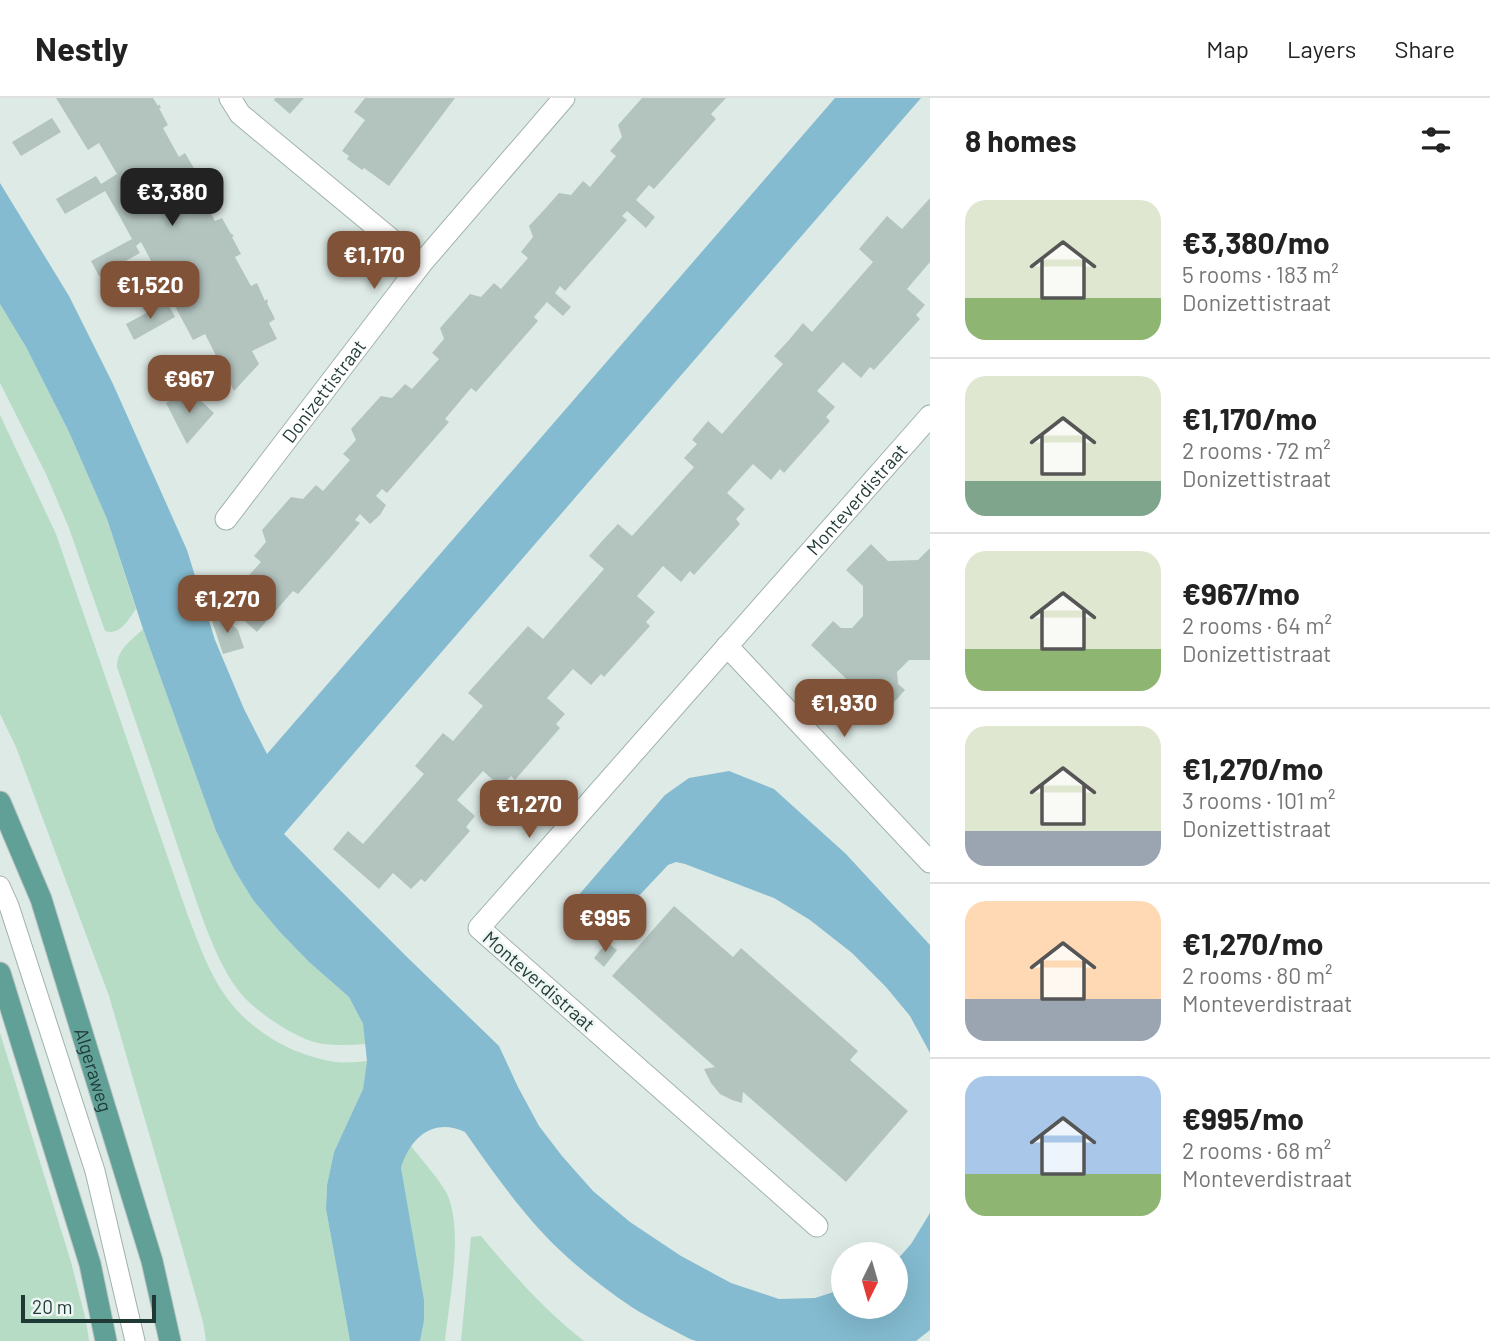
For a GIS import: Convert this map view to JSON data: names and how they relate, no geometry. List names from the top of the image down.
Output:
{
  "streets": {
    "main road": ["Algeraweg"],
    "street": ["Donizettistraat", "Monteverdistraat"]
  },
  "scale_bar": "20 m",
  "north": "bottom",
  "page": {
    "header": "Nestly",
    "nav": ["Map", "Layers", "Share"],
    "heading": "8 homes",
    "price": [
      "€3,380",
      "€1,170",
      "€1,520",
      "€967",
      "€1,270",
      "€1,930",
      "€1,270",
      "€995"
    ],
    "list": [
      {
        "name": "€3,380/mo",
        "note": "5 rooms · 183 m² · Donizettistraat"
      },
      {
        "name": "€1,170/mo",
        "note": "2 rooms · 72 m² · Donizettistraat"
      },
      {
        "name": "€967/mo",
        "note": "2 rooms · 64 m² · Donizettistraat"
      },
      {
        "name": "€1,270/mo",
        "note": "3 rooms · 101 m² · Donizettistraat"
      },
      {
        "name": "€1,270/mo",
        "note": "2 rooms · 80 m² · Monteverdistraat"
      },
      {
        "name": "€995/mo",
        "note": "2 rooms · 68 m² · Monteverdistraat"
      }
    ],
    "scale": "20 m"
  }
}
